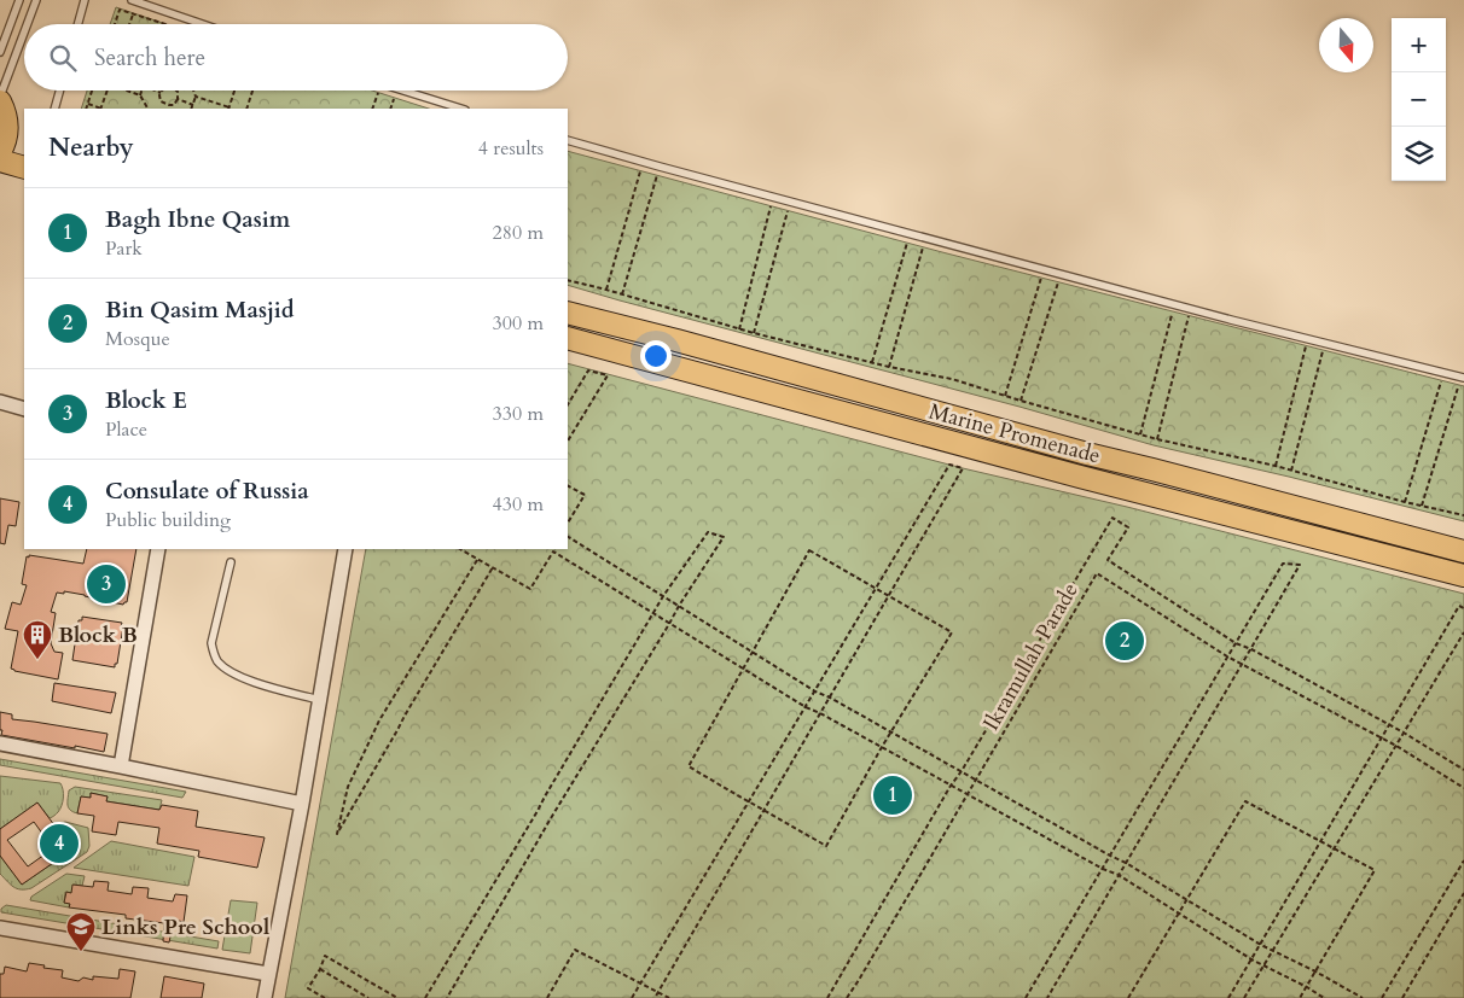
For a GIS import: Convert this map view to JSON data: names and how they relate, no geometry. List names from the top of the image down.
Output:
{
  "streets": {
    "main road": ["Marine Promenade"],
    "path": ["Ikramullah Parade"]
  },
  "places": {
    "building": ["Block B"],
    "school or university": ["Links Pre School"]
  },
  "north": "bottom",
  "page": {
    "map_buttons": ["+", "−"],
    "search": "Search here",
    "heading": ["Nearby", "4 results"],
    "list": [
      {
        "mark": "1",
        "name": "Bagh Ibne Qasim",
        "note": "Park",
        "value": "280 m"
      },
      {
        "mark": "2",
        "name": "Bin Qasim Masjid",
        "note": "Mosque",
        "value": "300 m"
      },
      {
        "mark": "3",
        "name": "Block E",
        "note": "Place",
        "value": "330 m"
      },
      {
        "mark": "4",
        "name": "Consulate of Russia",
        "note": "Public building",
        "value": "430 m"
      }
    ],
    "pins": [
      "3",
      "2",
      "1",
      "4"
    ]
  }
}
